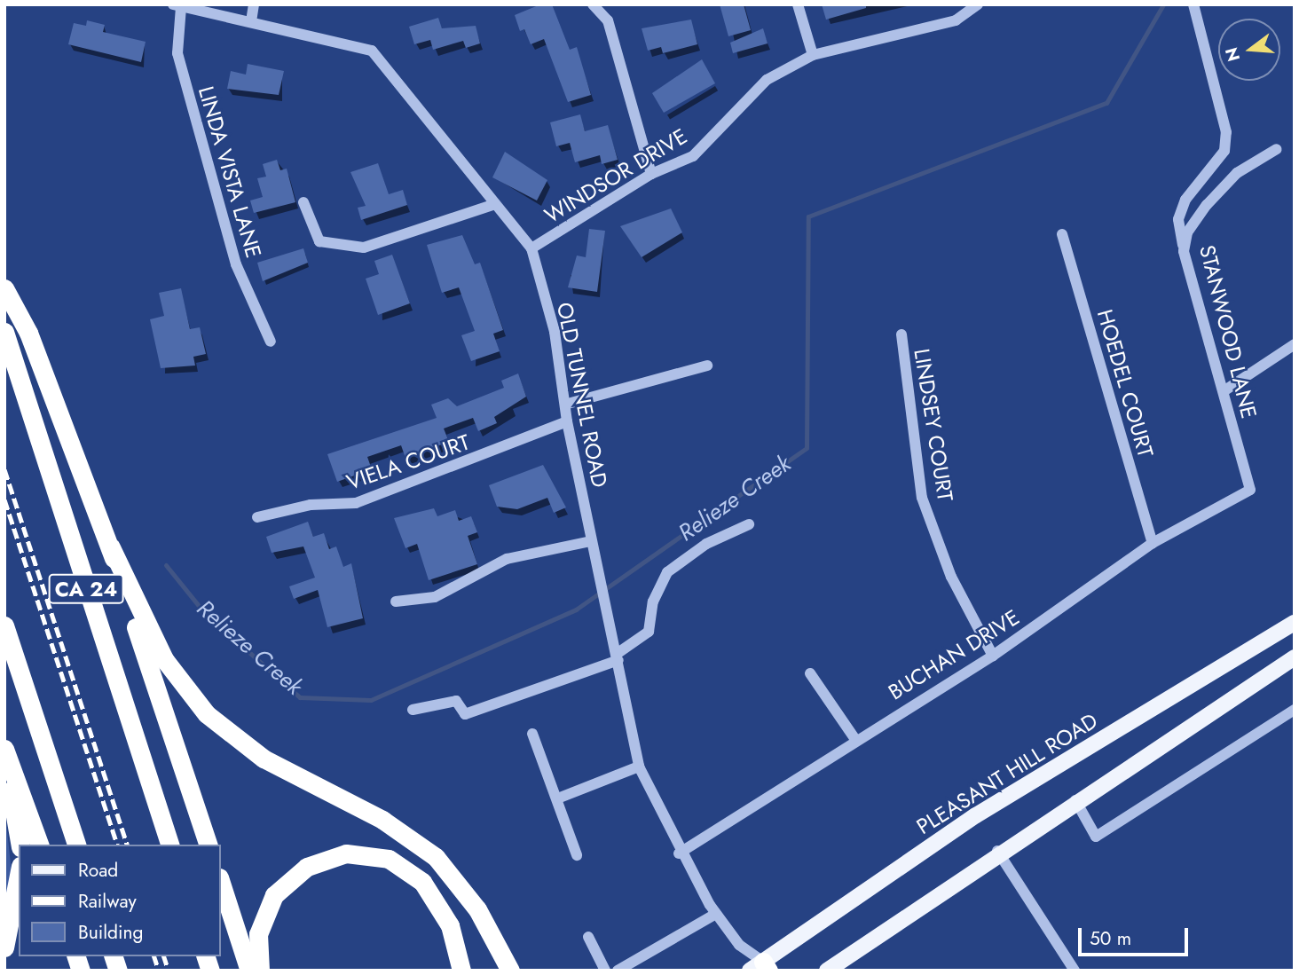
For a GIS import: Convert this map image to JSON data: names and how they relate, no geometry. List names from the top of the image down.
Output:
{
  "streets": {
    "highway": ["CA 24"],
    "main road": ["PLEASANT HILL ROAD"],
    "street": [
      "LINDA VISTA LANE",
      "WINDSOR DRIVE",
      "STANWOOD LANE",
      "HOEDEL COURT",
      "OLD TUNNEL ROAD",
      "LINDSEY COURT",
      "VIELA COURT",
      "BUCHAN DRIVE"
    ]
  },
  "crossings": [
    ["LINDA VISTA LANE", "OLD TUNNEL ROAD"],
    ["WINDSOR DRIVE", "OLD TUNNEL ROAD"],
    ["STANWOOD LANE", "BUCHAN DRIVE"],
    ["HOEDEL COURT", "BUCHAN DRIVE"],
    ["OLD TUNNEL ROAD", "VIELA COURT"],
    ["OLD TUNNEL ROAD", "BUCHAN DRIVE"],
    ["OLD TUNNEL ROAD", "PLEASANT HILL ROAD"],
    ["LINDSEY COURT", "BUCHAN DRIVE"]
  ],
  "water": ["Relieze Creek"],
  "legend": ["Road", "Railway", "Building"],
  "scale_bar": "50 m",
  "north": "left"
}
